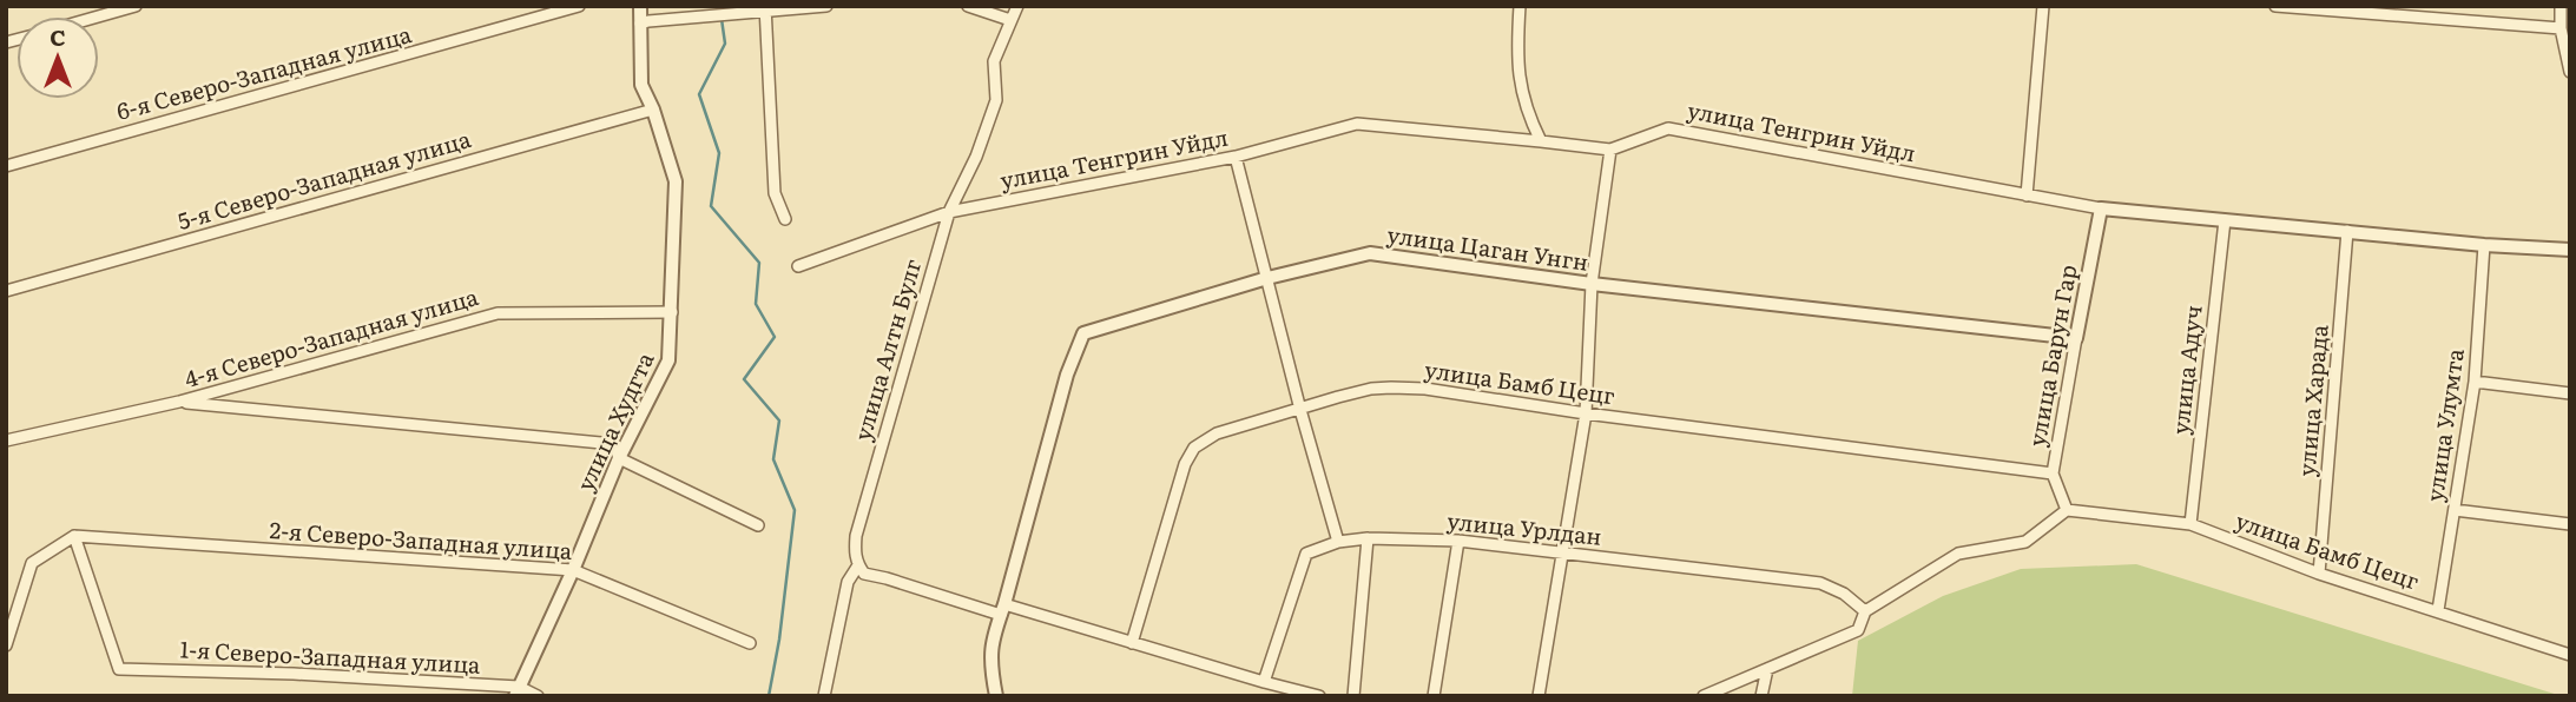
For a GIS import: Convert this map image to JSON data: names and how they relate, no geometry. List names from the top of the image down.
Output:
{
  "streets": {
    "street": [
      "6-я Северо-Западная улица",
      "улица Тенгрин Уйдл",
      "5-я Северо-Западная улица",
      "улица Цаган Унгн",
      "4-я Северо-Западная улица",
      "улица Алтн Булг",
      "улица Барун Гар",
      "улица Адуч",
      "улица Бамб Цецг",
      "улица Харада",
      "улица Худгта",
      "улица Улумта",
      "улица Урлдан",
      "2-я Северо-Западная улица",
      "1-я Северо-Западная улица"
    ]
  },
  "crossings": [
    ["улица Тенгрин Уйдл", "улица Алтн Булг"],
    ["улица Тенгрин Уйдл", "улица Барун Гар"],
    ["улица Тенгрин Уйдл", "улица Адуч"],
    ["улица Тенгрин Уйдл", "улица Харада"],
    ["улица Тенгрин Уйдл", "улица Улумта"],
    ["5-я Северо-Западная улица", "улица Худгта"],
    ["улица Цаган Унгн", "улица Барун Гар"],
    ["4-я Северо-Западная улица", "улица Худгта"],
    ["улица Барун Гар", "улица Бамб Цецг"],
    ["улица Адуч", "улица Бамб Цецг"],
    ["улица Бамб Цецг", "улица Харада"],
    ["улица Бамб Цецг", "улица Улумта"],
    ["улица Худгта", "2-я Северо-Западная улица"],
    ["улица Худгта", "1-я Северо-Западная улица"],
    ["2-я Северо-Западная улица", "1-я Северо-Западная улица"]
  ],
  "north": "top"
}
